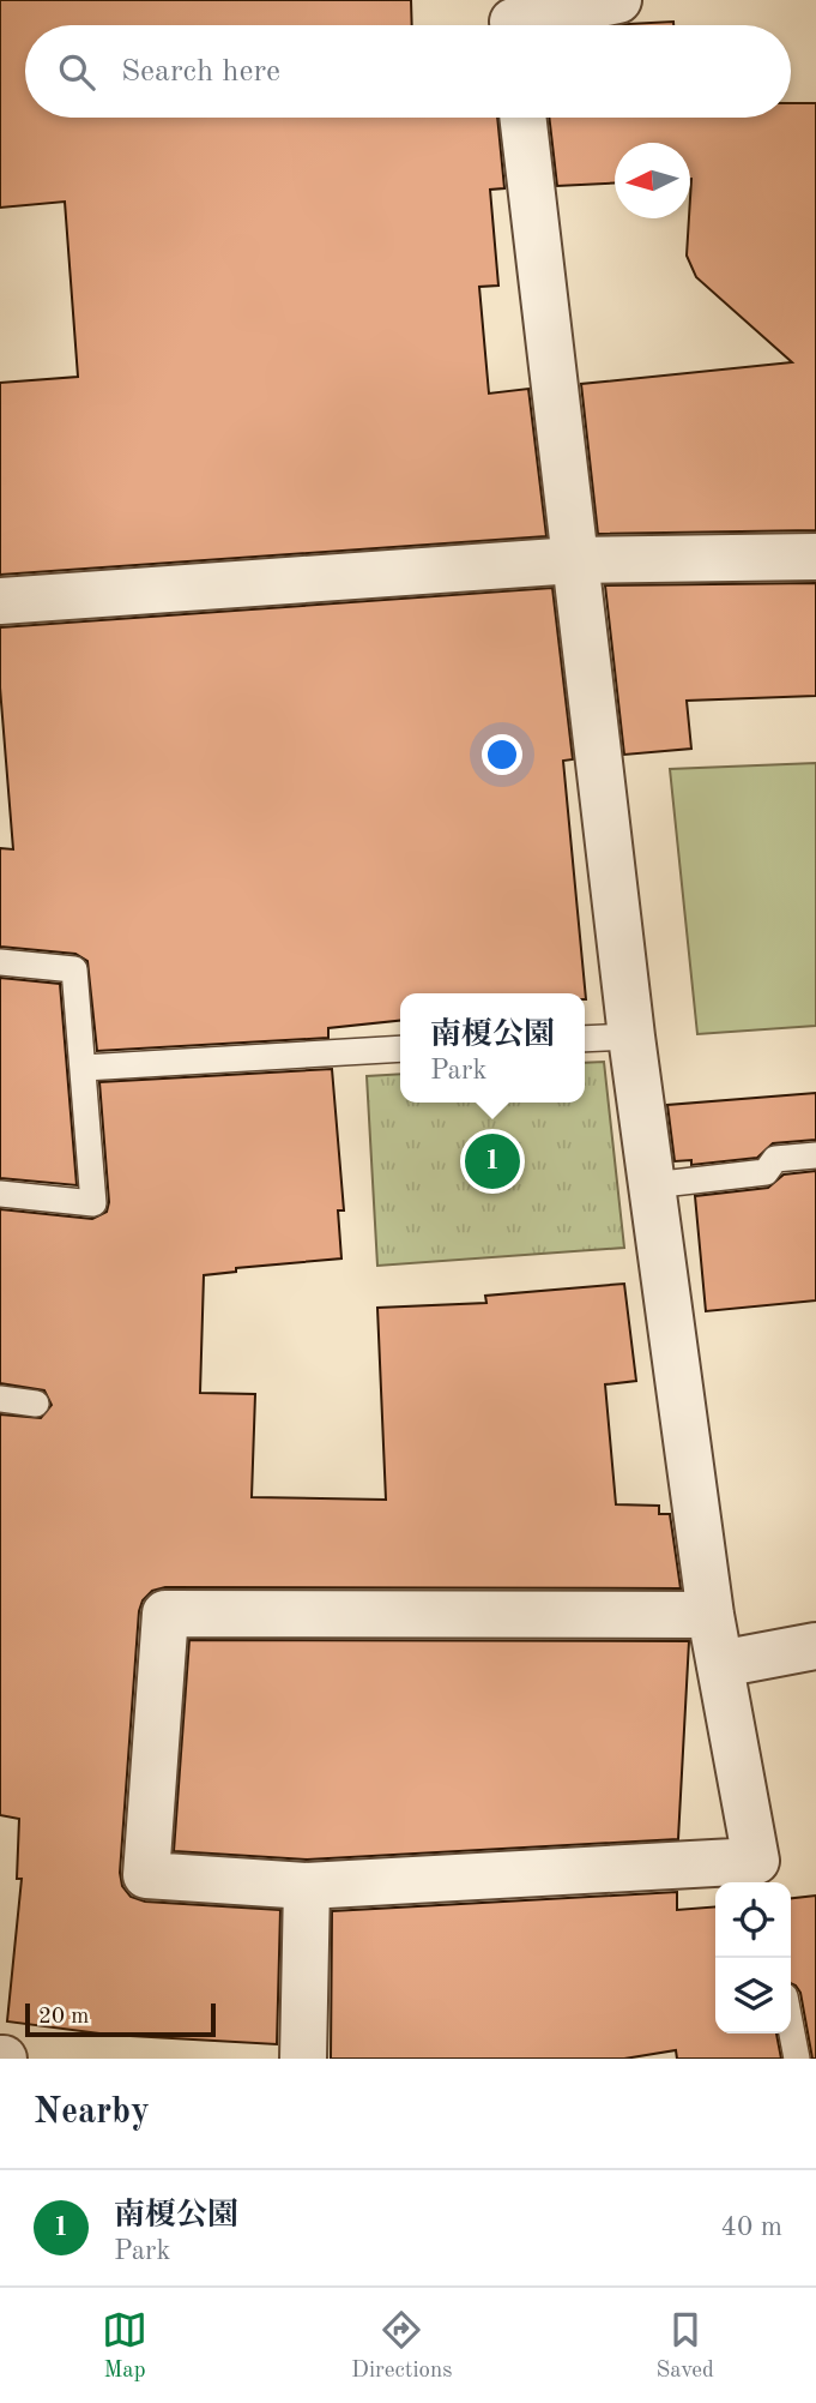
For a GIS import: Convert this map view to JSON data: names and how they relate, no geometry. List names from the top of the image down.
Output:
{
  "scale_bar": "20 m",
  "north": "left",
  "page": {
    "search": "Search here",
    "popup": ["南榎公園", "Park"],
    "pins": "1",
    "scale": "20 m",
    "heading": "Nearby",
    "list": [
      {
        "mark": "1",
        "name": "南榎公園",
        "note": "Park",
        "value": "40 m"
      }
    ],
    "nav": ["Map", "Directions", "Saved"]
  }
}
